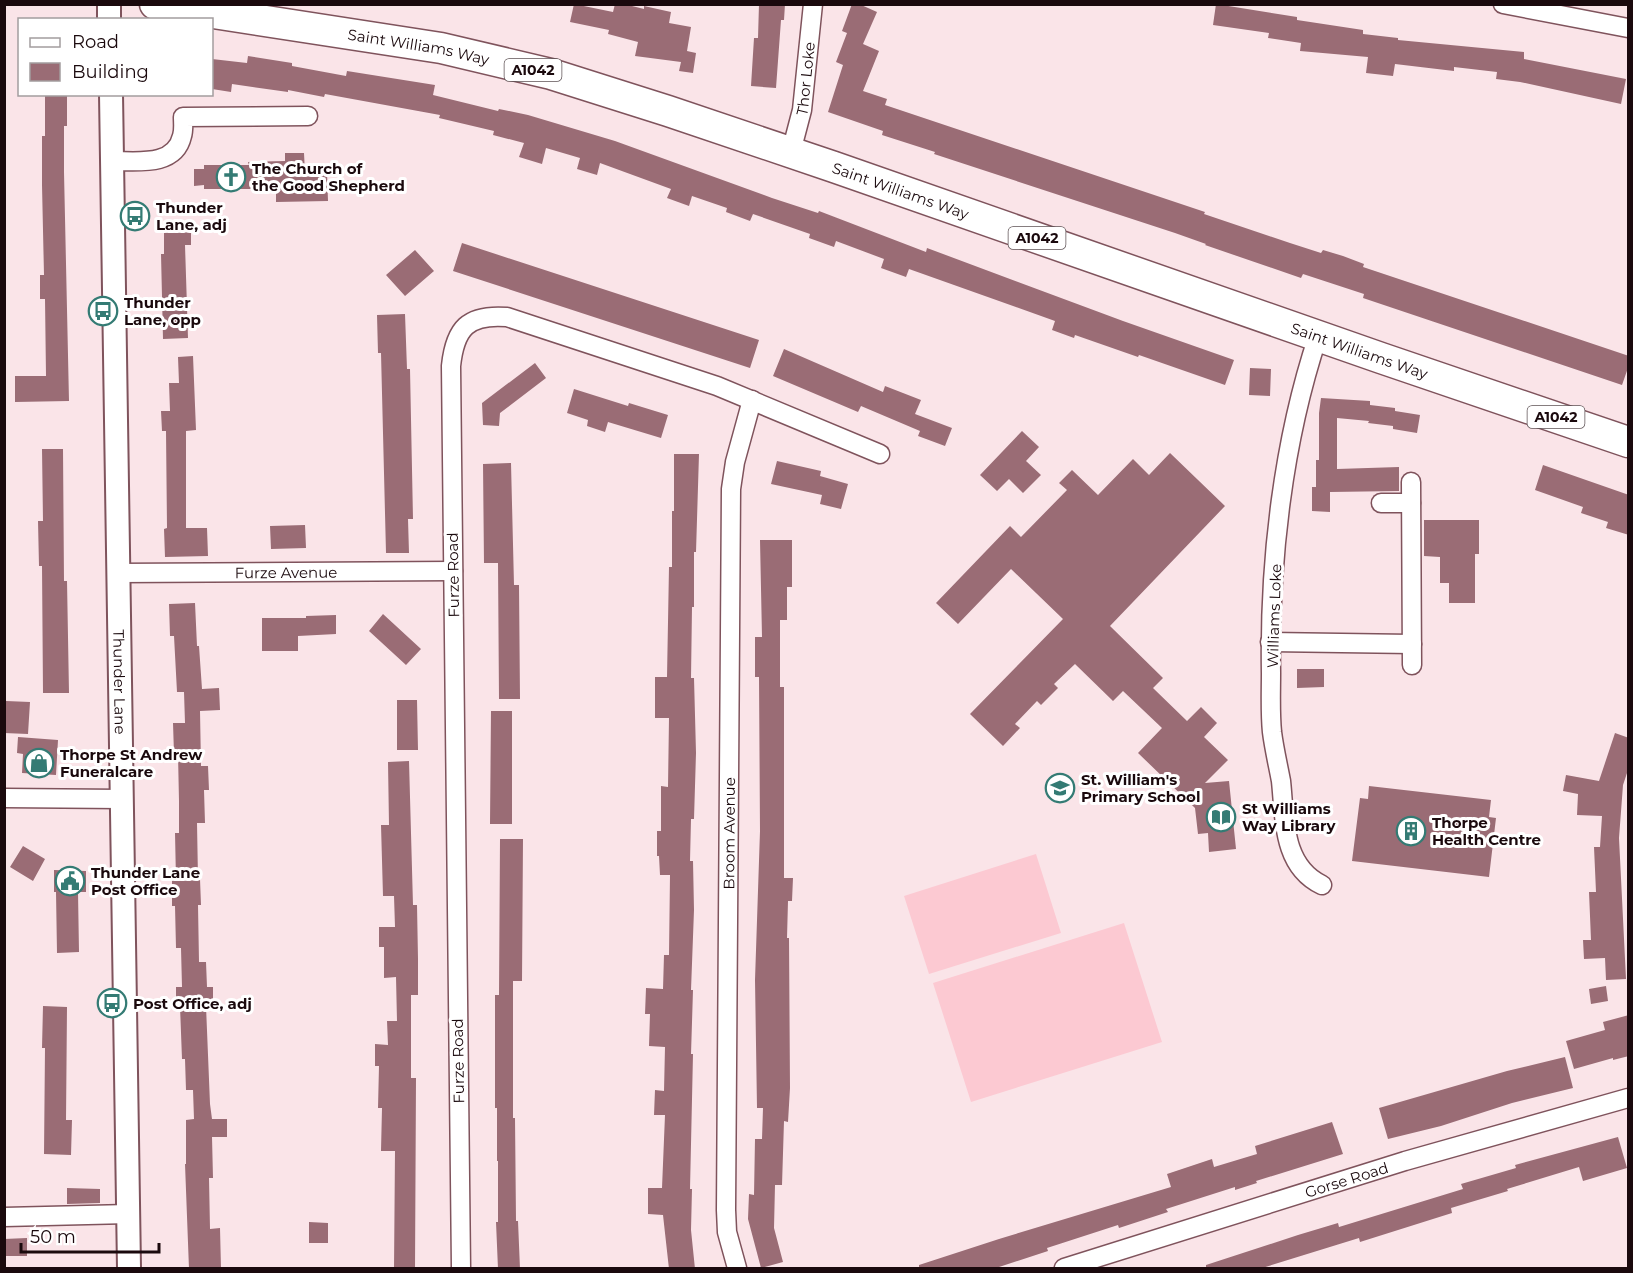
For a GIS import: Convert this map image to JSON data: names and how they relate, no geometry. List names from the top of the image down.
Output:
{
  "streets": {
    "highway": ["Saint Williams Way", "A1042"],
    "street": [
      "Thor Loke",
      "Furze Avenue",
      "Furze Road",
      "Williams Loke",
      "Thunder Lane",
      "Broom Avenue",
      "Gorse Road"
    ]
  },
  "crossings": [
    ["Saint Williams Way", "Thor Loke"],
    ["Saint Williams Way", "Williams Loke"],
    ["Furze Avenue", "Furze Road"],
    ["Furze Avenue", "Thunder Lane"],
    ["Furze Road", "Broom Avenue"]
  ],
  "places": {
    "church": ["The Church of the Good Shepherd"],
    "bus stop": ["Thunder Lane, adj", "Thunder Lane, opp", "Post Office, adj"],
    "shop": ["Thorpe St Andrew Funeralcare"],
    "school or university": ["St. William's Primary School"],
    "library": ["St Williams Way Library"],
    "building": ["Thorpe Health Centre"],
    "public building": ["Thunder Lane Post Office"]
  },
  "legend": ["Road", "Building"],
  "scale_bar": "50 m"
}
